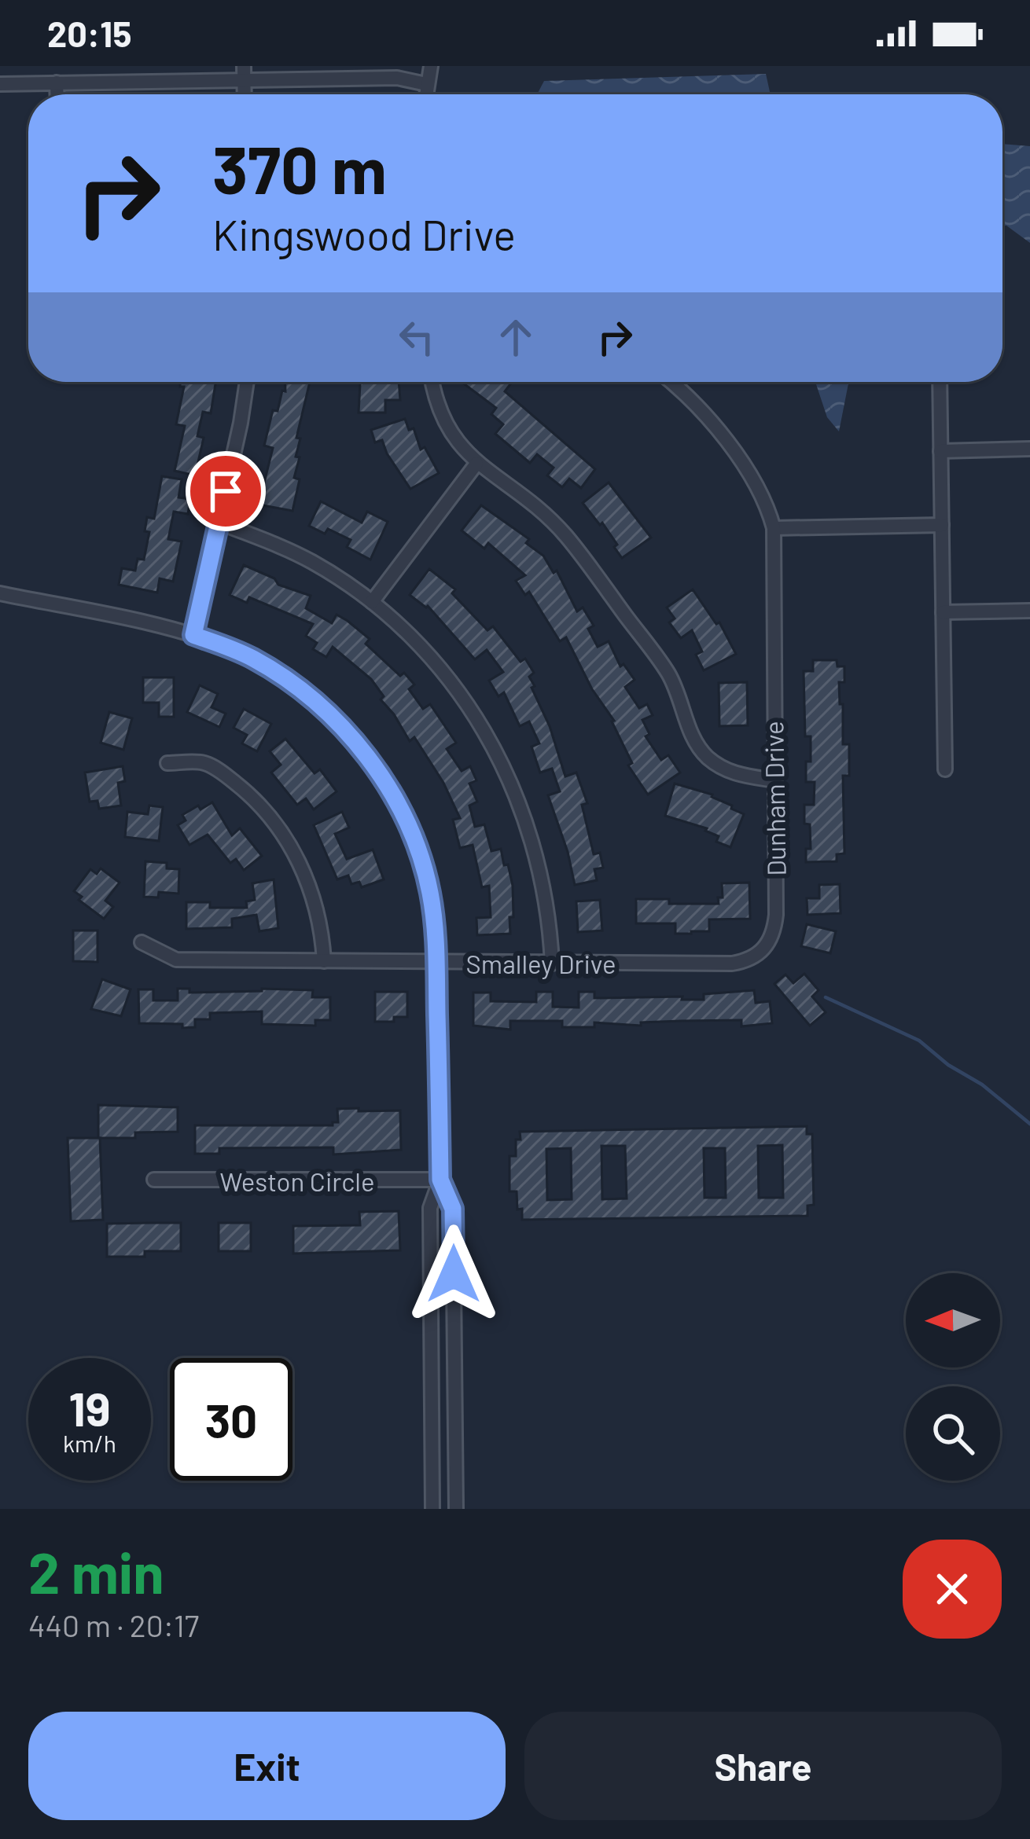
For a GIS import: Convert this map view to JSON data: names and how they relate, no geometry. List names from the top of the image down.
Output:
{
  "streets": {
    "street": ["Dunham Drive", "Smalley Drive", "Weston Circle"]
  },
  "crossings": [
    ["Dunham Drive", "Smalley Drive"]
  ],
  "north": "left",
  "page": {
    "status": "20:15",
    "turn": ["370 m", "Kingswood Drive"],
    "speed": "19 km/h",
    "limit": "30",
    "heading": ["2 min", "440 m · 20:17"],
    "buttons": ["Exit", "Share"]
  }
}
